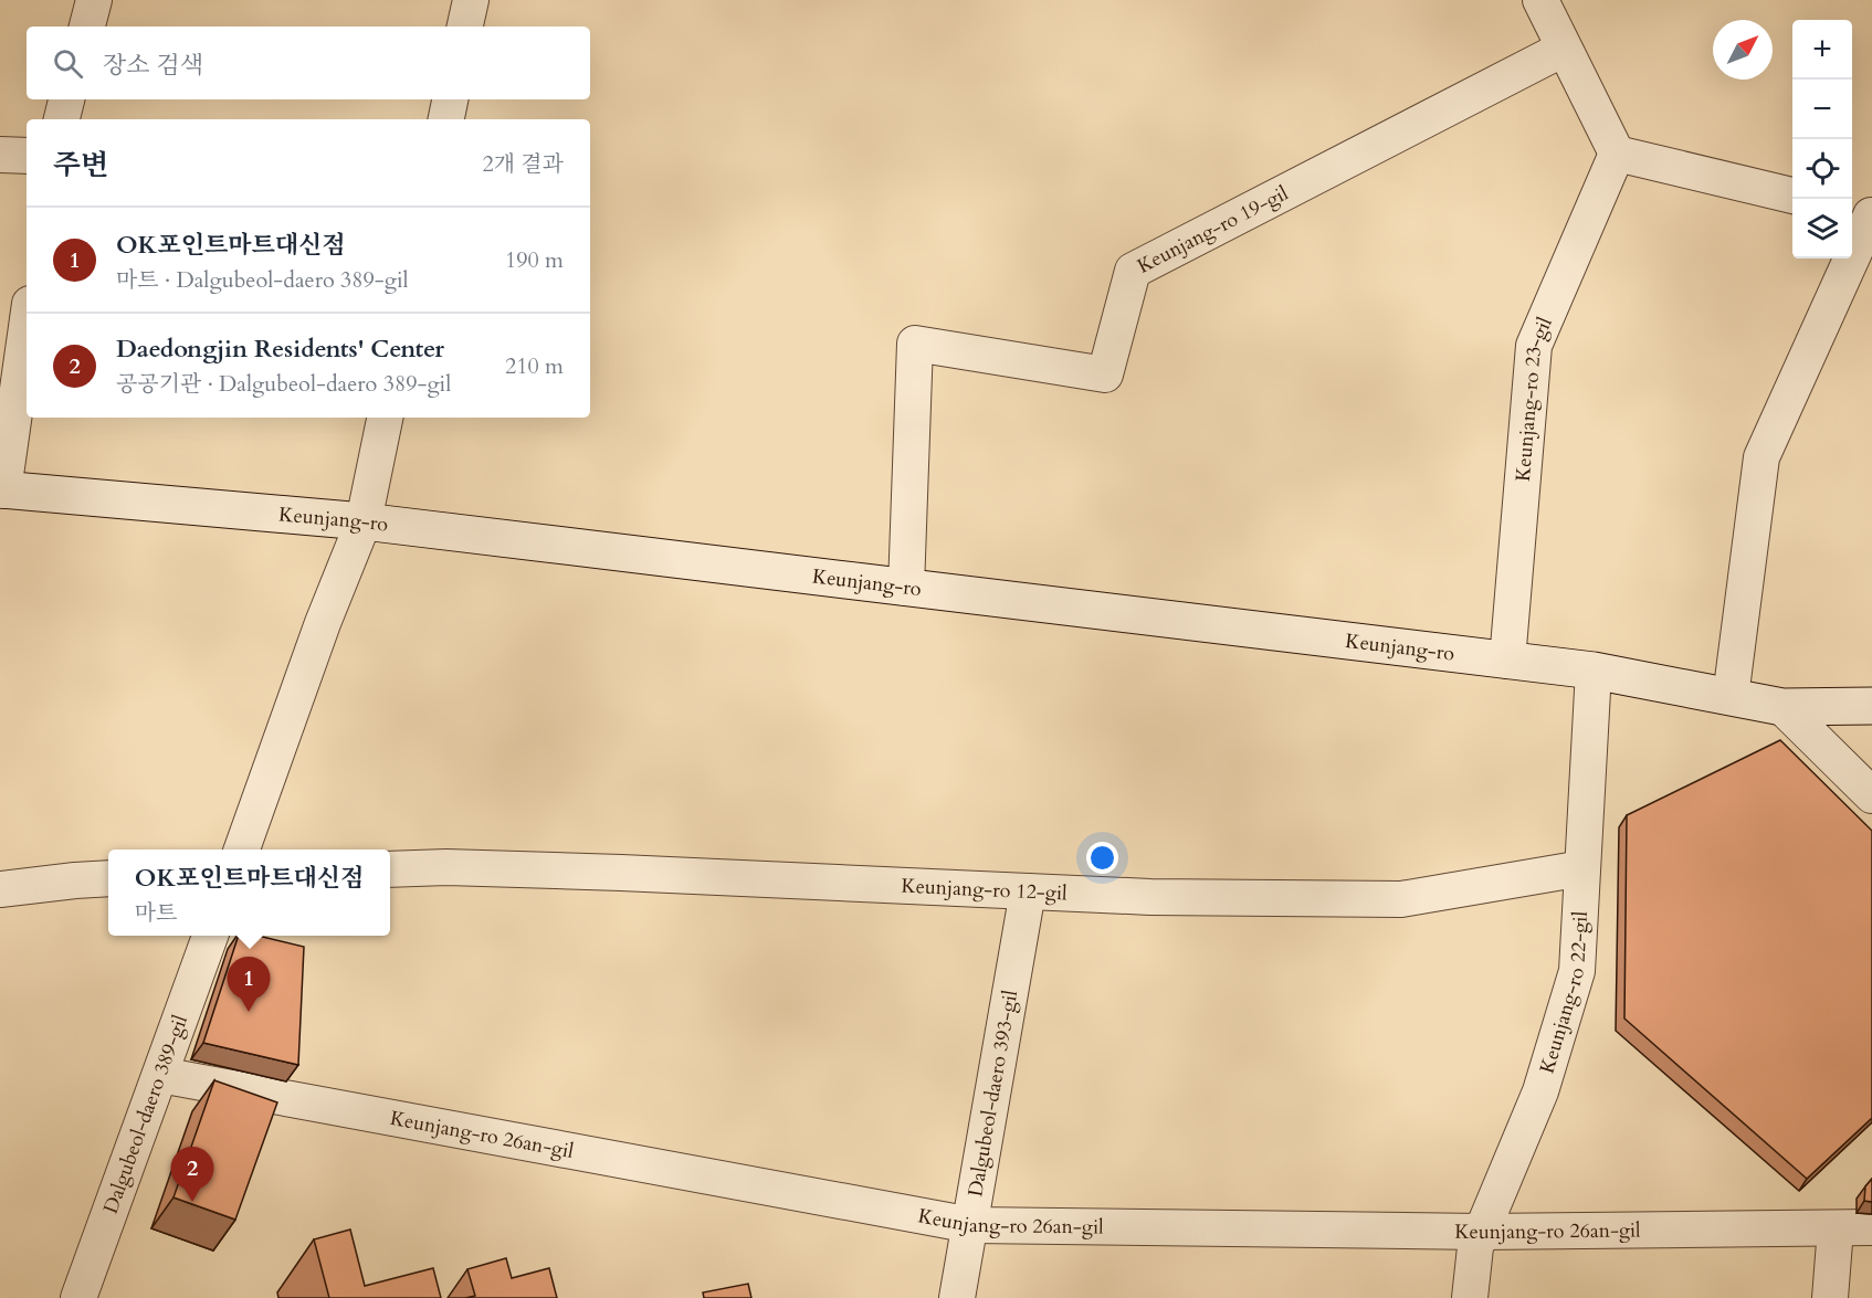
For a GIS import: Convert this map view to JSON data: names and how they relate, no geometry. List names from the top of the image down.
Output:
{
  "streets": {
    "street": [
      "Keunjang-ro 19-gil",
      "Keunjang-ro 23-gil",
      "Keunjang-ro",
      "Keunjang-ro 12-gil",
      "Keunjang-ro 22-gil",
      "Dalgubeol-daero 393-gil",
      "Dalgubeol-daero 389-gil",
      "Keunjang-ro 26an-gil"
    ]
  },
  "crossings": [
    ["Keunjang-ro 19-gil", "Keunjang-ro"],
    ["Keunjang-ro 23-gil", "Keunjang-ro"],
    ["Keunjang-ro", "Keunjang-ro 22-gil"],
    ["Keunjang-ro 12-gil", "Keunjang-ro 22-gil"],
    ["Keunjang-ro 12-gil", "Dalgubeol-daero 393-gil"],
    ["Keunjang-ro 22-gil", "Keunjang-ro 26an-gil"],
    ["Dalgubeol-daero 393-gil", "Keunjang-ro 26an-gil"],
    ["Dalgubeol-daero 389-gil", "Keunjang-ro 26an-gil"]
  ],
  "north": "top right",
  "page": {
    "map_buttons": ["+", "−"],
    "search": "장소 검색",
    "heading": ["주변", "2개 결과"],
    "list": [
      {
        "mark": "1",
        "name": "OK포인트마트대신점",
        "note": "마트 · Dalgubeol-daero 389-gil",
        "value": "190 m"
      },
      {
        "mark": "2",
        "name": "Daedongjin Residents' Center",
        "note": "공공기관 · Dalgubeol-daero 389-gil",
        "value": "210 m"
      }
    ],
    "popup": ["OK포인트마트대신점", "마트"],
    "pins": ["1", "2"]
  }
}
